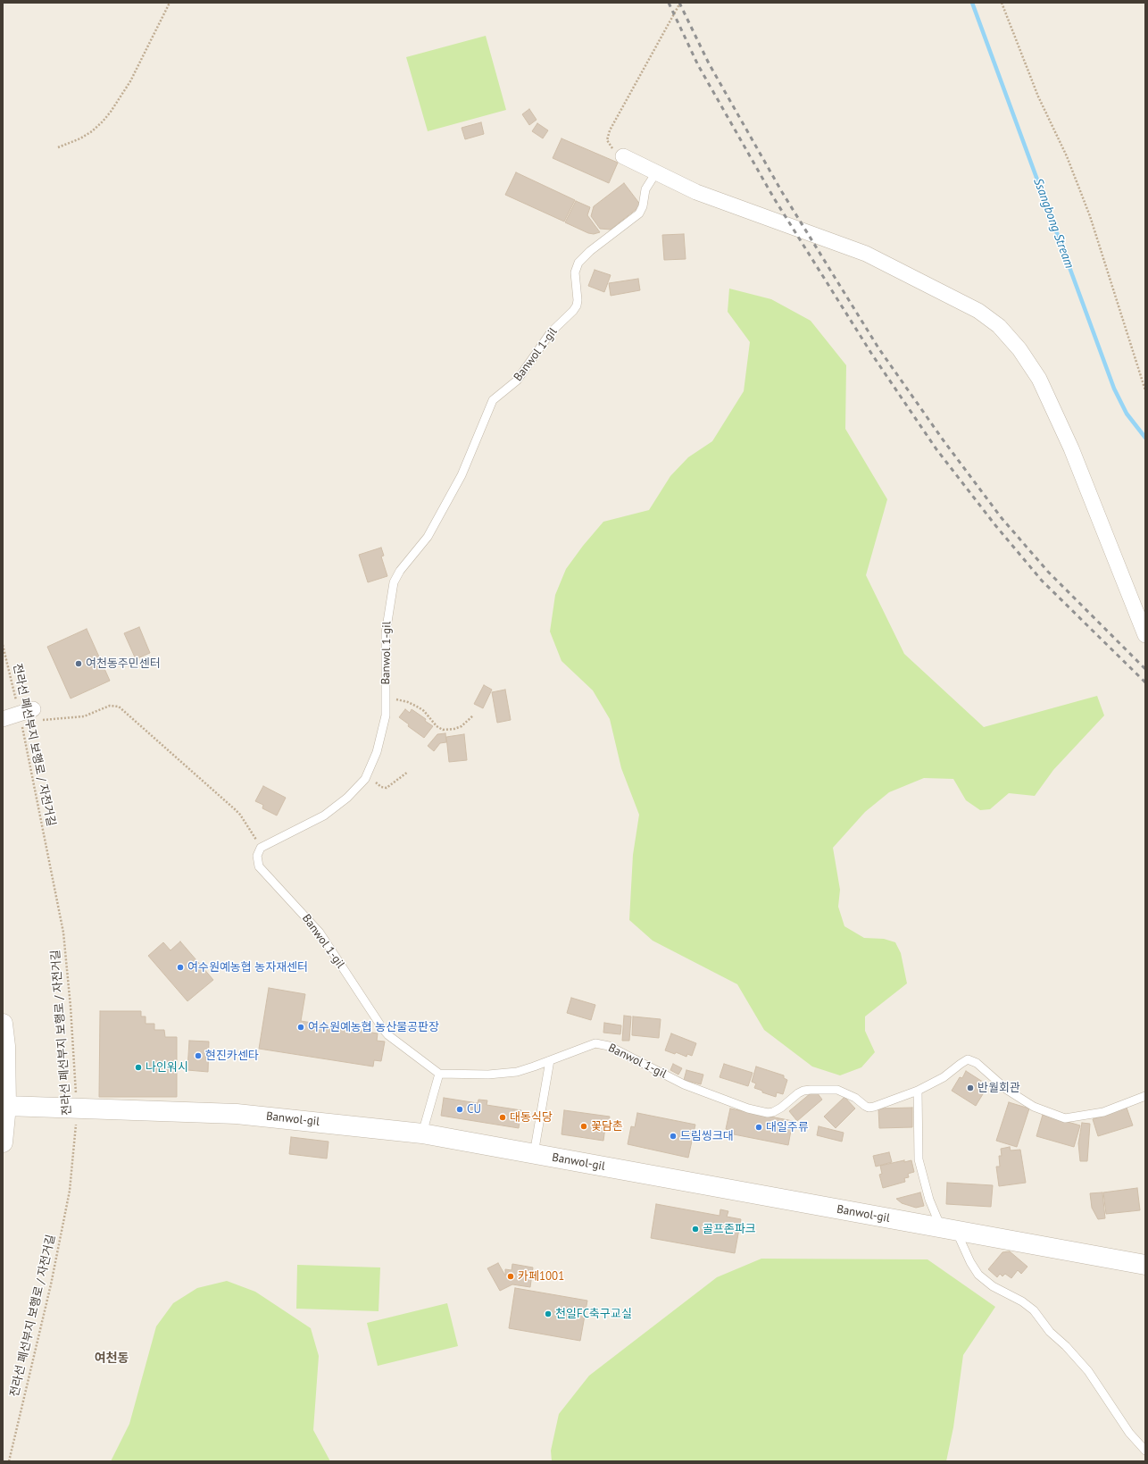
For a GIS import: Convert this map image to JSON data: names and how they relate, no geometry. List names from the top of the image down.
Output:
{
  "streets": {
    "street": ["Banwol-gil"],
    "lane": ["Banwol 1-gil"],
    "path": ["전라선 폐선부지 보행로 / 자전거길"]
  },
  "crossings": [
    ["전라선 폐선부지 보행로 / 자전거길", "Banwol-gil"]
  ],
  "districts": ["여천동"],
  "water": ["Ssangbong Stream"],
  "places": [
    "여천동주민센터",
    "여수원예농협 농자재센터",
    "여수원예농협 농산물공판장",
    "현진카센타",
    "나인워시",
    "반월회관",
    "CU",
    "대동식당",
    "꽃담촌",
    "대일주류",
    "드림씽크대",
    "골프존파크",
    "카페1001",
    "천일FC축구교실"
  ]
}
